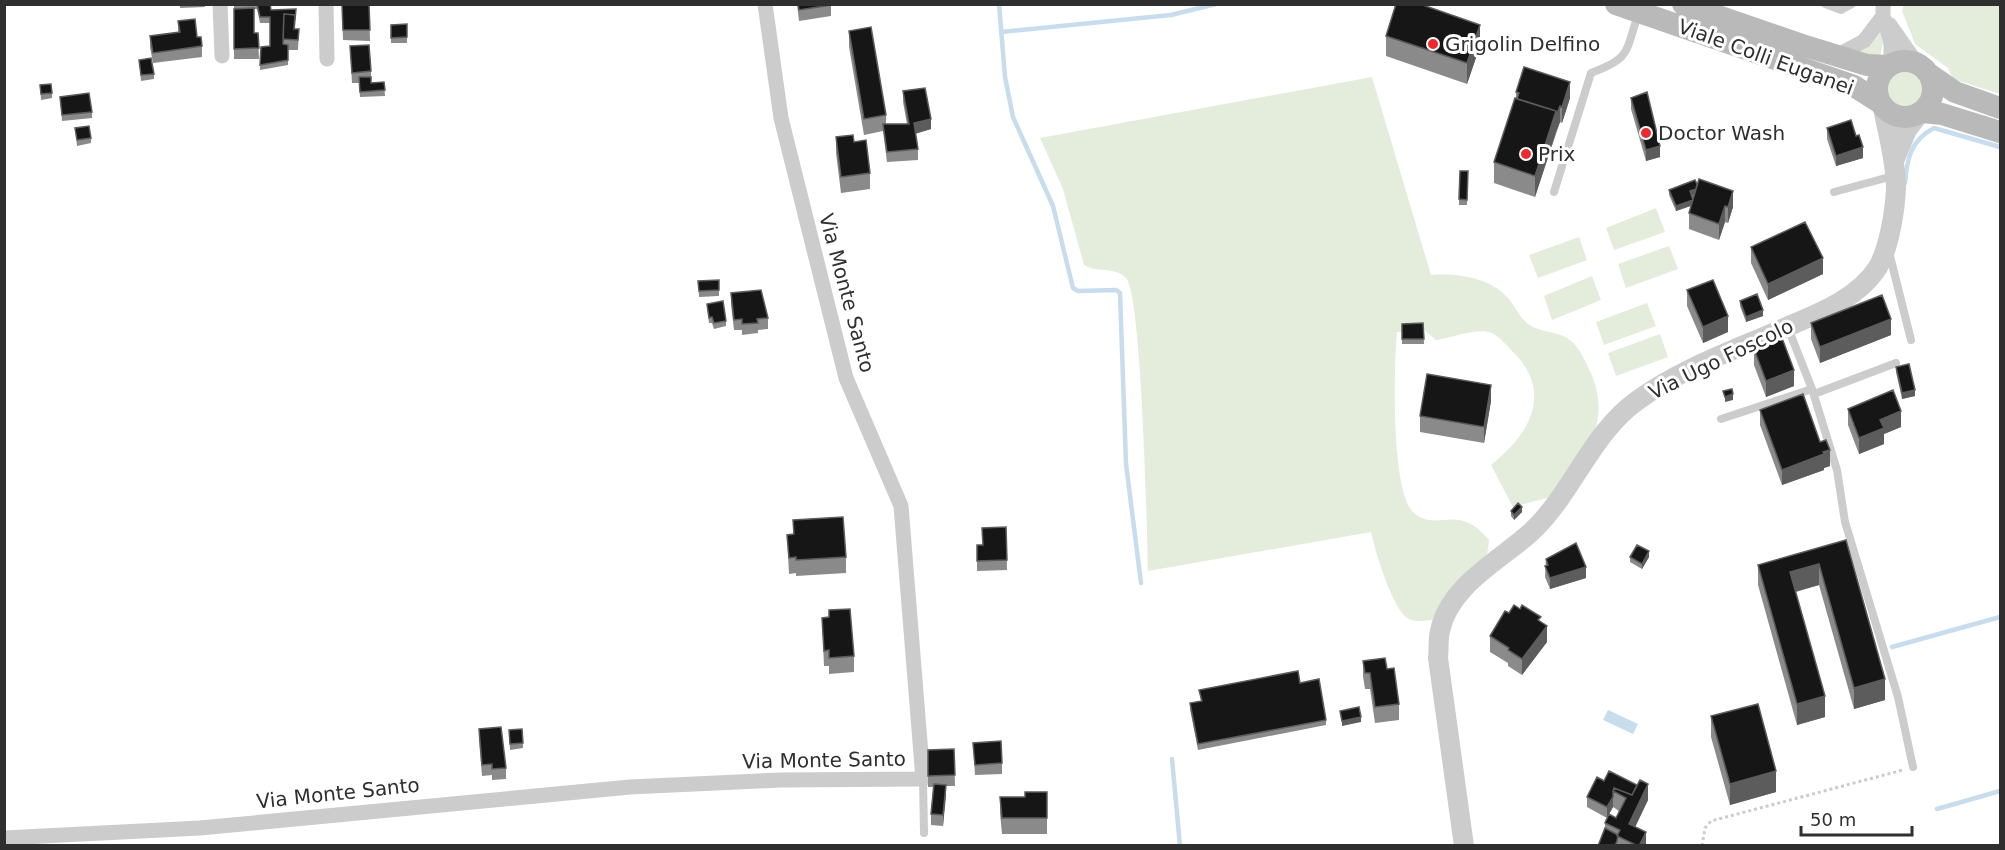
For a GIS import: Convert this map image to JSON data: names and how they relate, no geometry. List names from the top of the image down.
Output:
{
  "streets": {
    "main road": ["Viale Colli Euganei"],
    "street": ["Via Monte Santo", "Via Ugo Foscolo"]
  },
  "crossings": [
    ["Viale Colli Euganei", "Via Ugo Foscolo"]
  ],
  "places": ["Grigolin Delfino", "Doctor Wash", "Prix"],
  "scale_bar": "50 m"
}
